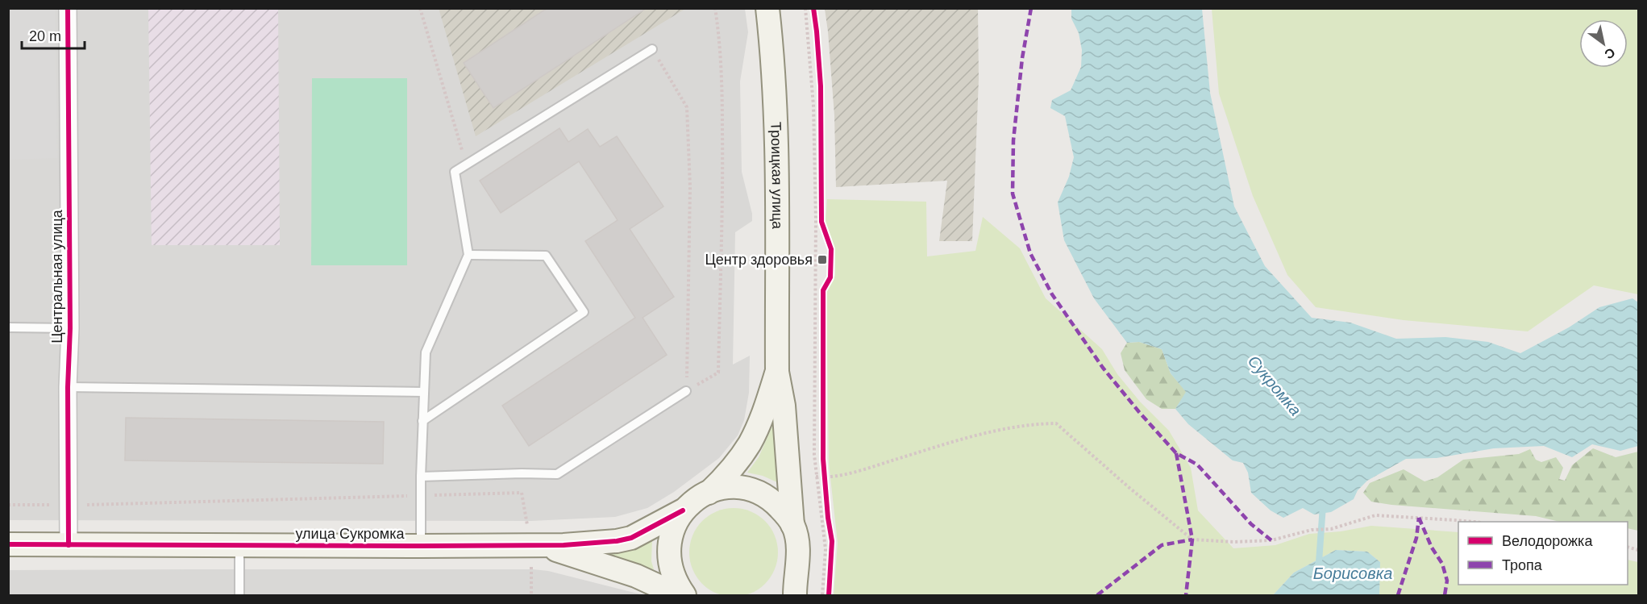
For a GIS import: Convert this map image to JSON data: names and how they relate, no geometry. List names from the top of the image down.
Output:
{
  "streets": {
    "street": ["Троицкая улица", "Центральная улица", "улица Сукромка"]
  },
  "crossings": [
    ["Троицкая улица", "улица Сукромка"],
    ["Центральная улица", "улица Сукромка"]
  ],
  "water": ["Сукромка", "Борисовка"],
  "places": {
    "transit": ["Центр здоровья"]
  },
  "legend": ["Велодорожка", "Тропа"],
  "scale_bar": "20 m",
  "north": "bottom right"
}
